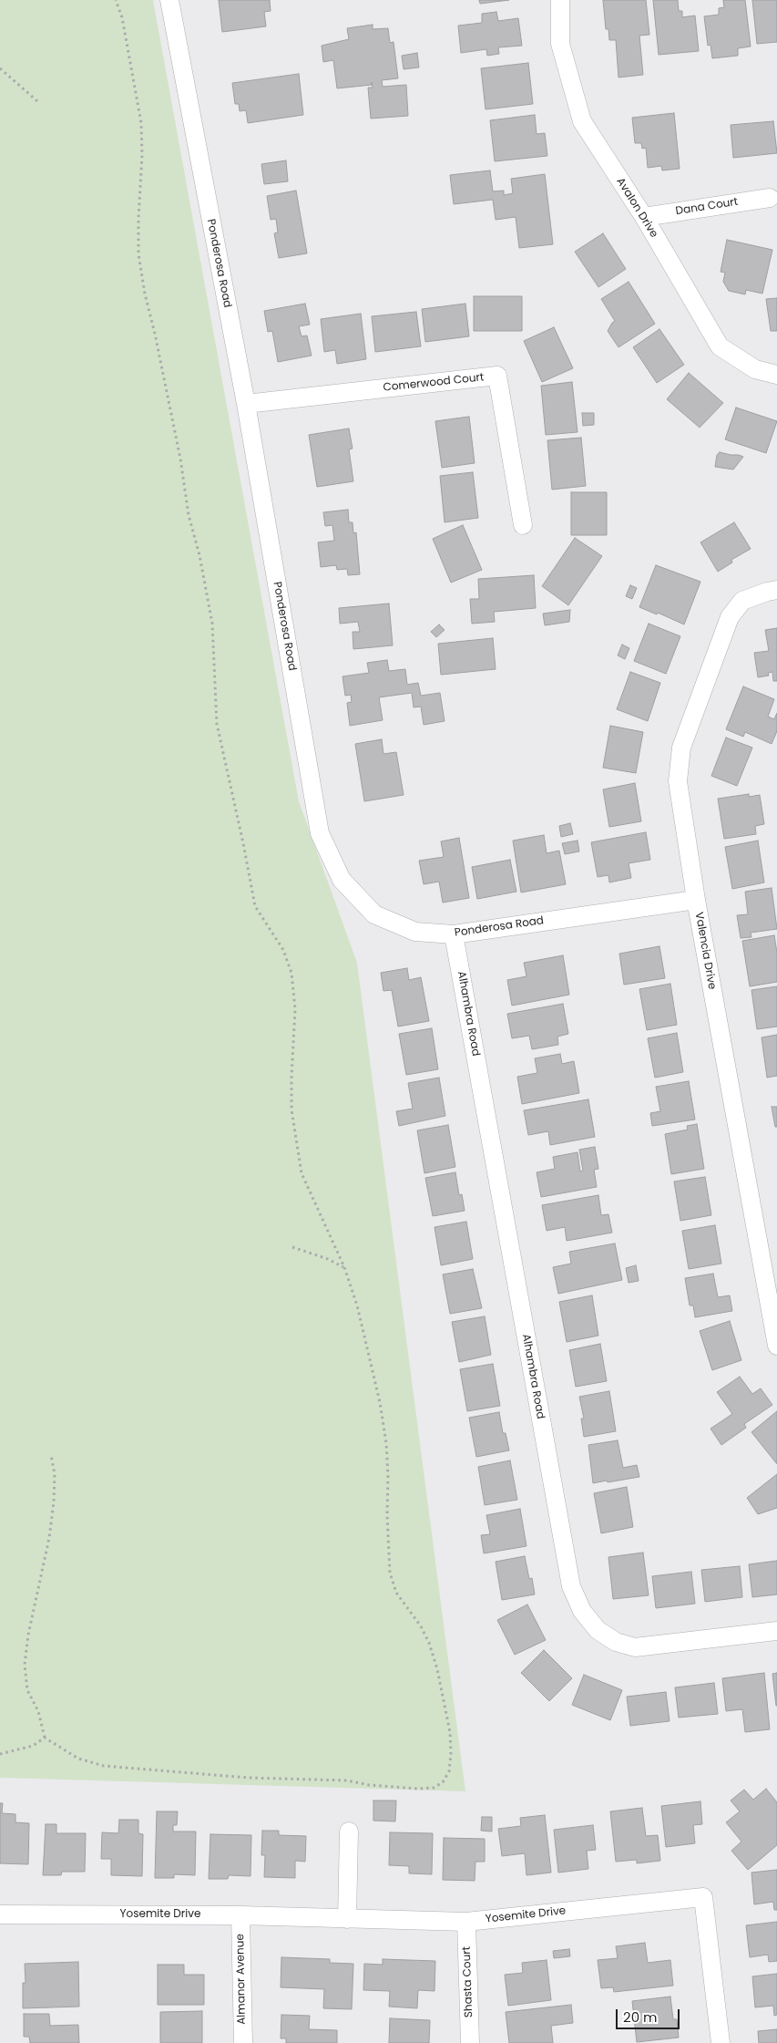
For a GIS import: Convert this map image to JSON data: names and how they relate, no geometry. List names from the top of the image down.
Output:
{
  "streets": {
    "street": [
      "Dana Court",
      "Avalon Drive",
      "Ponderosa Road",
      "Comerwood Court",
      "Valencia Drive",
      "Alhambra Road",
      "Yosemite Drive",
      "Almanor Avenue",
      "Shasta Court"
    ]
  },
  "crossings": [
    ["Dana Court", "Avalon Drive"],
    ["Ponderosa Road", "Comerwood Court"],
    ["Ponderosa Road", "Valencia Drive"],
    ["Ponderosa Road", "Alhambra Road"],
    ["Yosemite Drive", "Almanor Avenue"],
    ["Yosemite Drive", "Shasta Court"]
  ],
  "scale_bar": "20 m"
}
